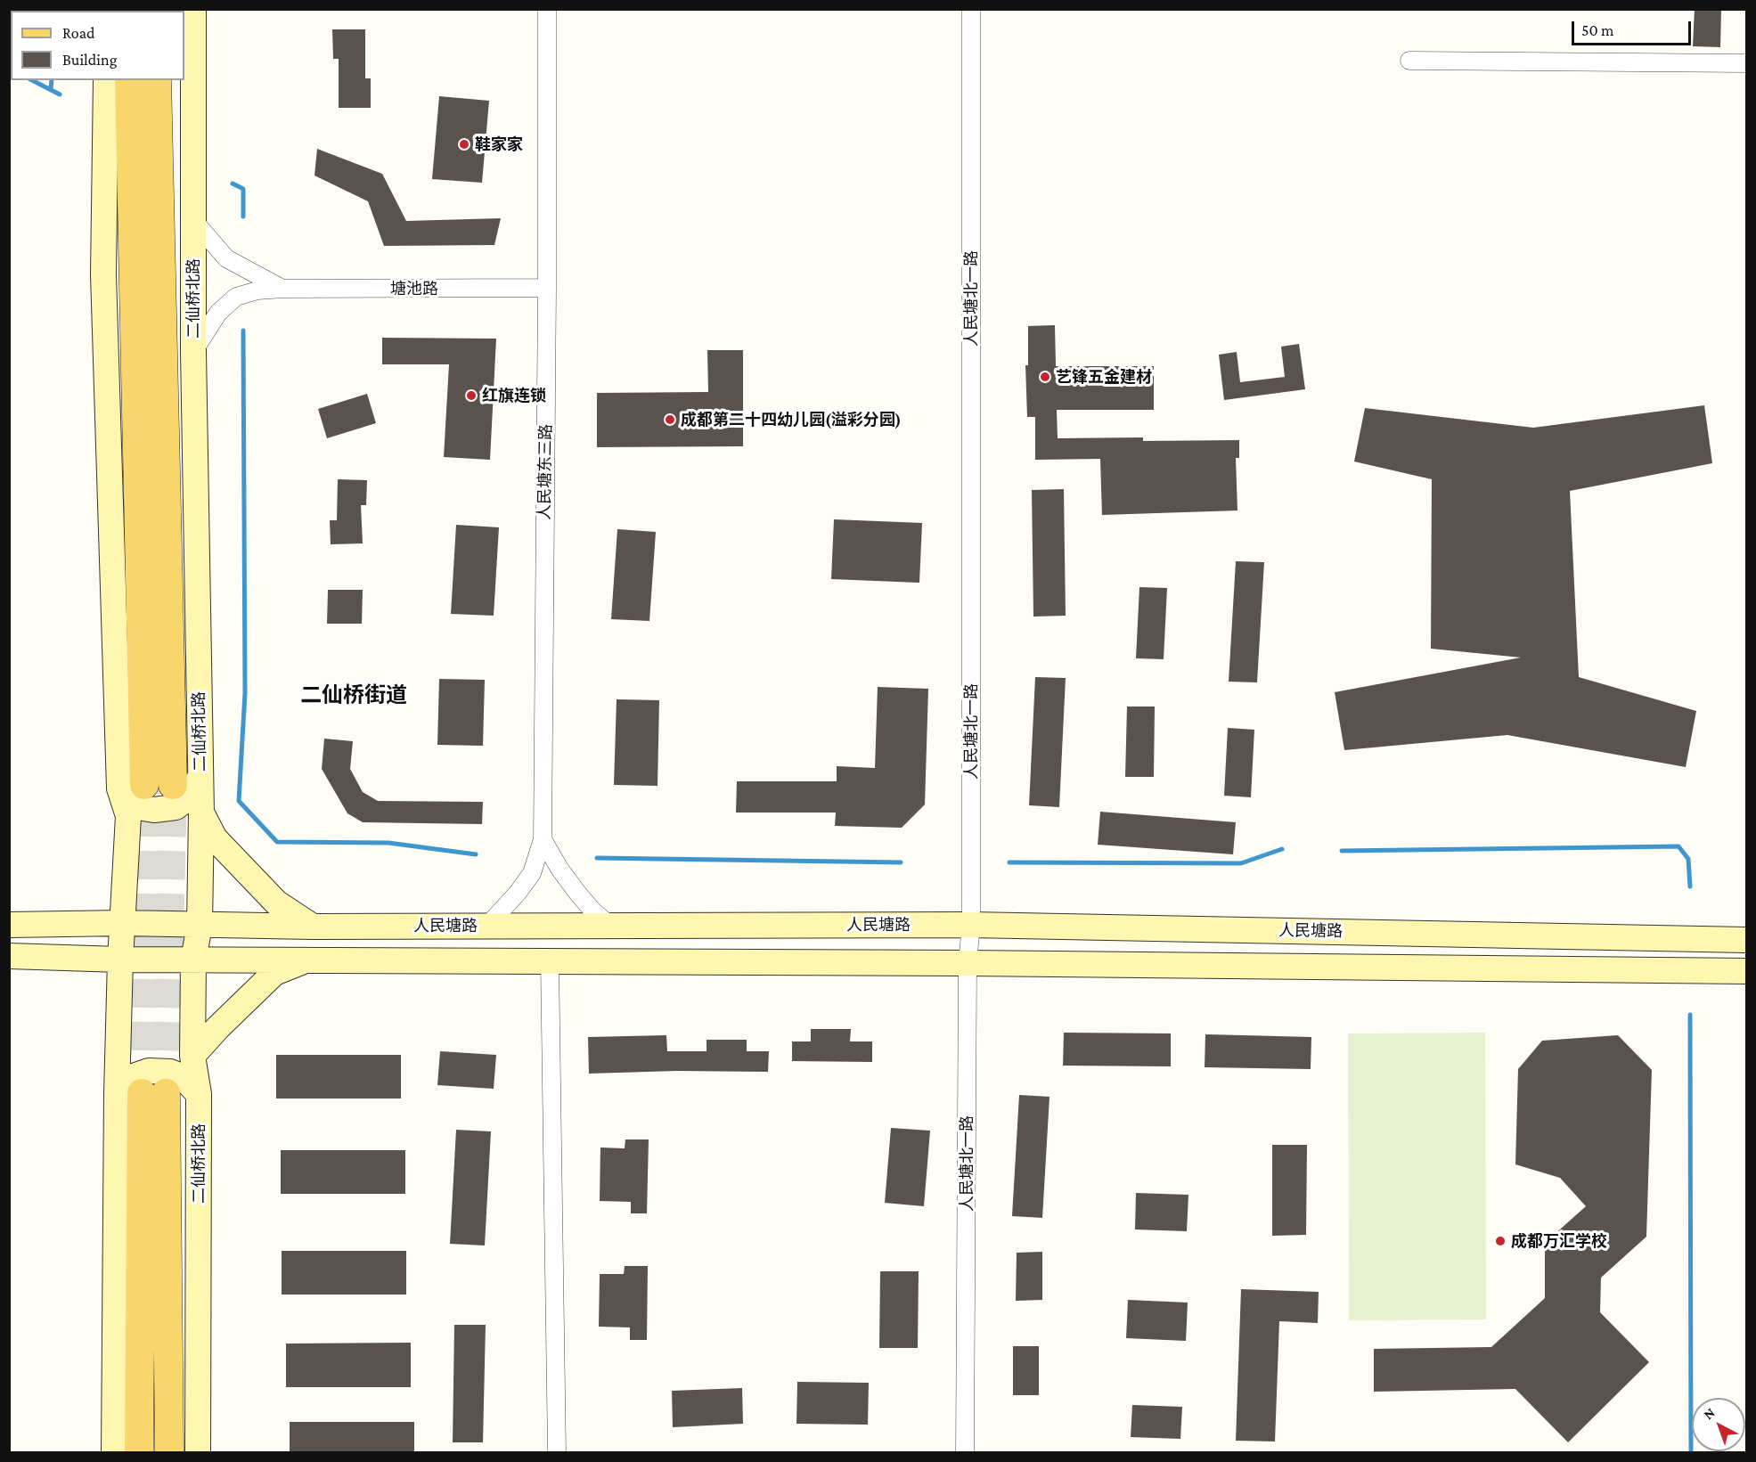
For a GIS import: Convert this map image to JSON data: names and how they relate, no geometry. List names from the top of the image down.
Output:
{
  "streets": {
    "main road": ["二仙桥北路", "人民塘路"],
    "street": ["塘池路", "人民塘北一路", "人民塘东三路"]
  },
  "crossings": [
    ["塘池路", "二仙桥北路"],
    ["塘池路", "人民塘东三路"],
    ["二仙桥北路", "人民塘路"],
    ["人民塘北一路", "人民塘路"],
    ["人民塘东三路", "人民塘路"]
  ],
  "districts": ["二仙桥街道"],
  "places": [
    "鞋家家",
    "艺锋五金建材",
    "红旗连锁",
    "成都第二十四幼儿园(溢彩分园)",
    "成都万汇学校"
  ],
  "legend": ["Road", "Building"],
  "scale_bar": "50 m",
  "north": "top left"
}
